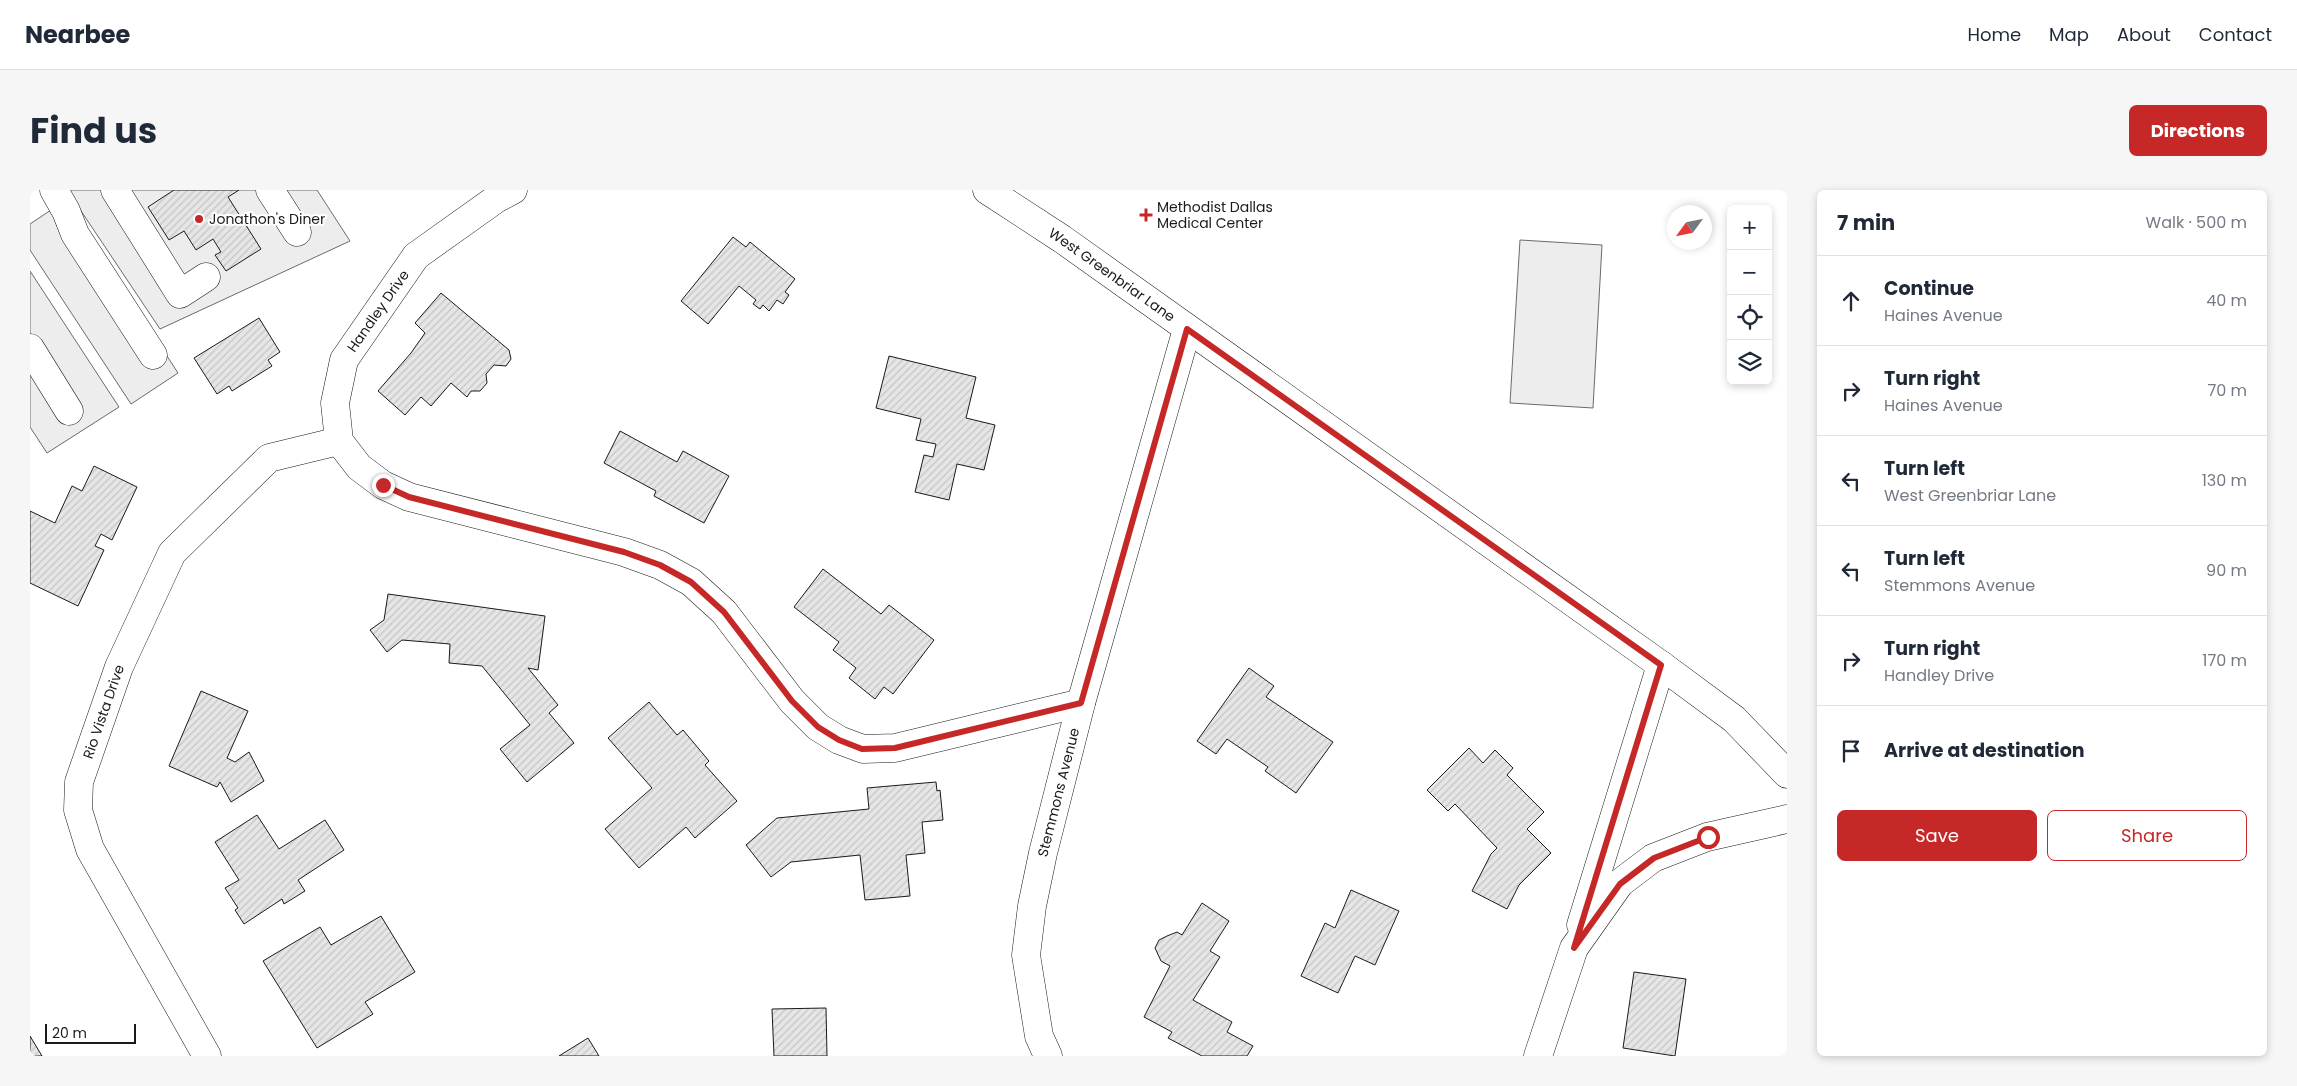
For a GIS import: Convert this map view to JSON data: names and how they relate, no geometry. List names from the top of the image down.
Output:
{
  "streets": {
    "street": [
      "West Greenbriar Lane",
      "Handley Drive",
      "Rio Vista Drive",
      "Stemmons Avenue"
    ]
  },
  "crossings": [
    ["West Greenbriar Lane", "Stemmons Avenue"],
    ["Handley Drive", "Rio Vista Drive"]
  ],
  "places": {
    "health": ["Methodist Dallas Medical Center"],
    "other": ["Jonathon's Diner"]
  },
  "scale_bar": "20 m",
  "north": "bottom left",
  "page": {
    "header": "Nearbee",
    "nav": [
      "Home",
      "Map",
      "About",
      "Contact"
    ],
    "title": "Find us",
    "buttons": [
      "Directions",
      ["Save", "Share"]
    ],
    "heading": ["7 min", "Walk · 500 m"],
    "map_buttons": ["+", "−"],
    "list": [
      ["Continue", "Haines Avenue", "40 m"],
      ["Turn right", "Haines Avenue", "70 m"],
      ["Turn left", "West Greenbriar Lane", "130 m"],
      ["Turn left", "Stemmons Avenue", "90 m"],
      ["Turn right", "Handley Drive", "170 m"],
      "Arrive at destination"
    ],
    "scale": "20 m"
  }
}
